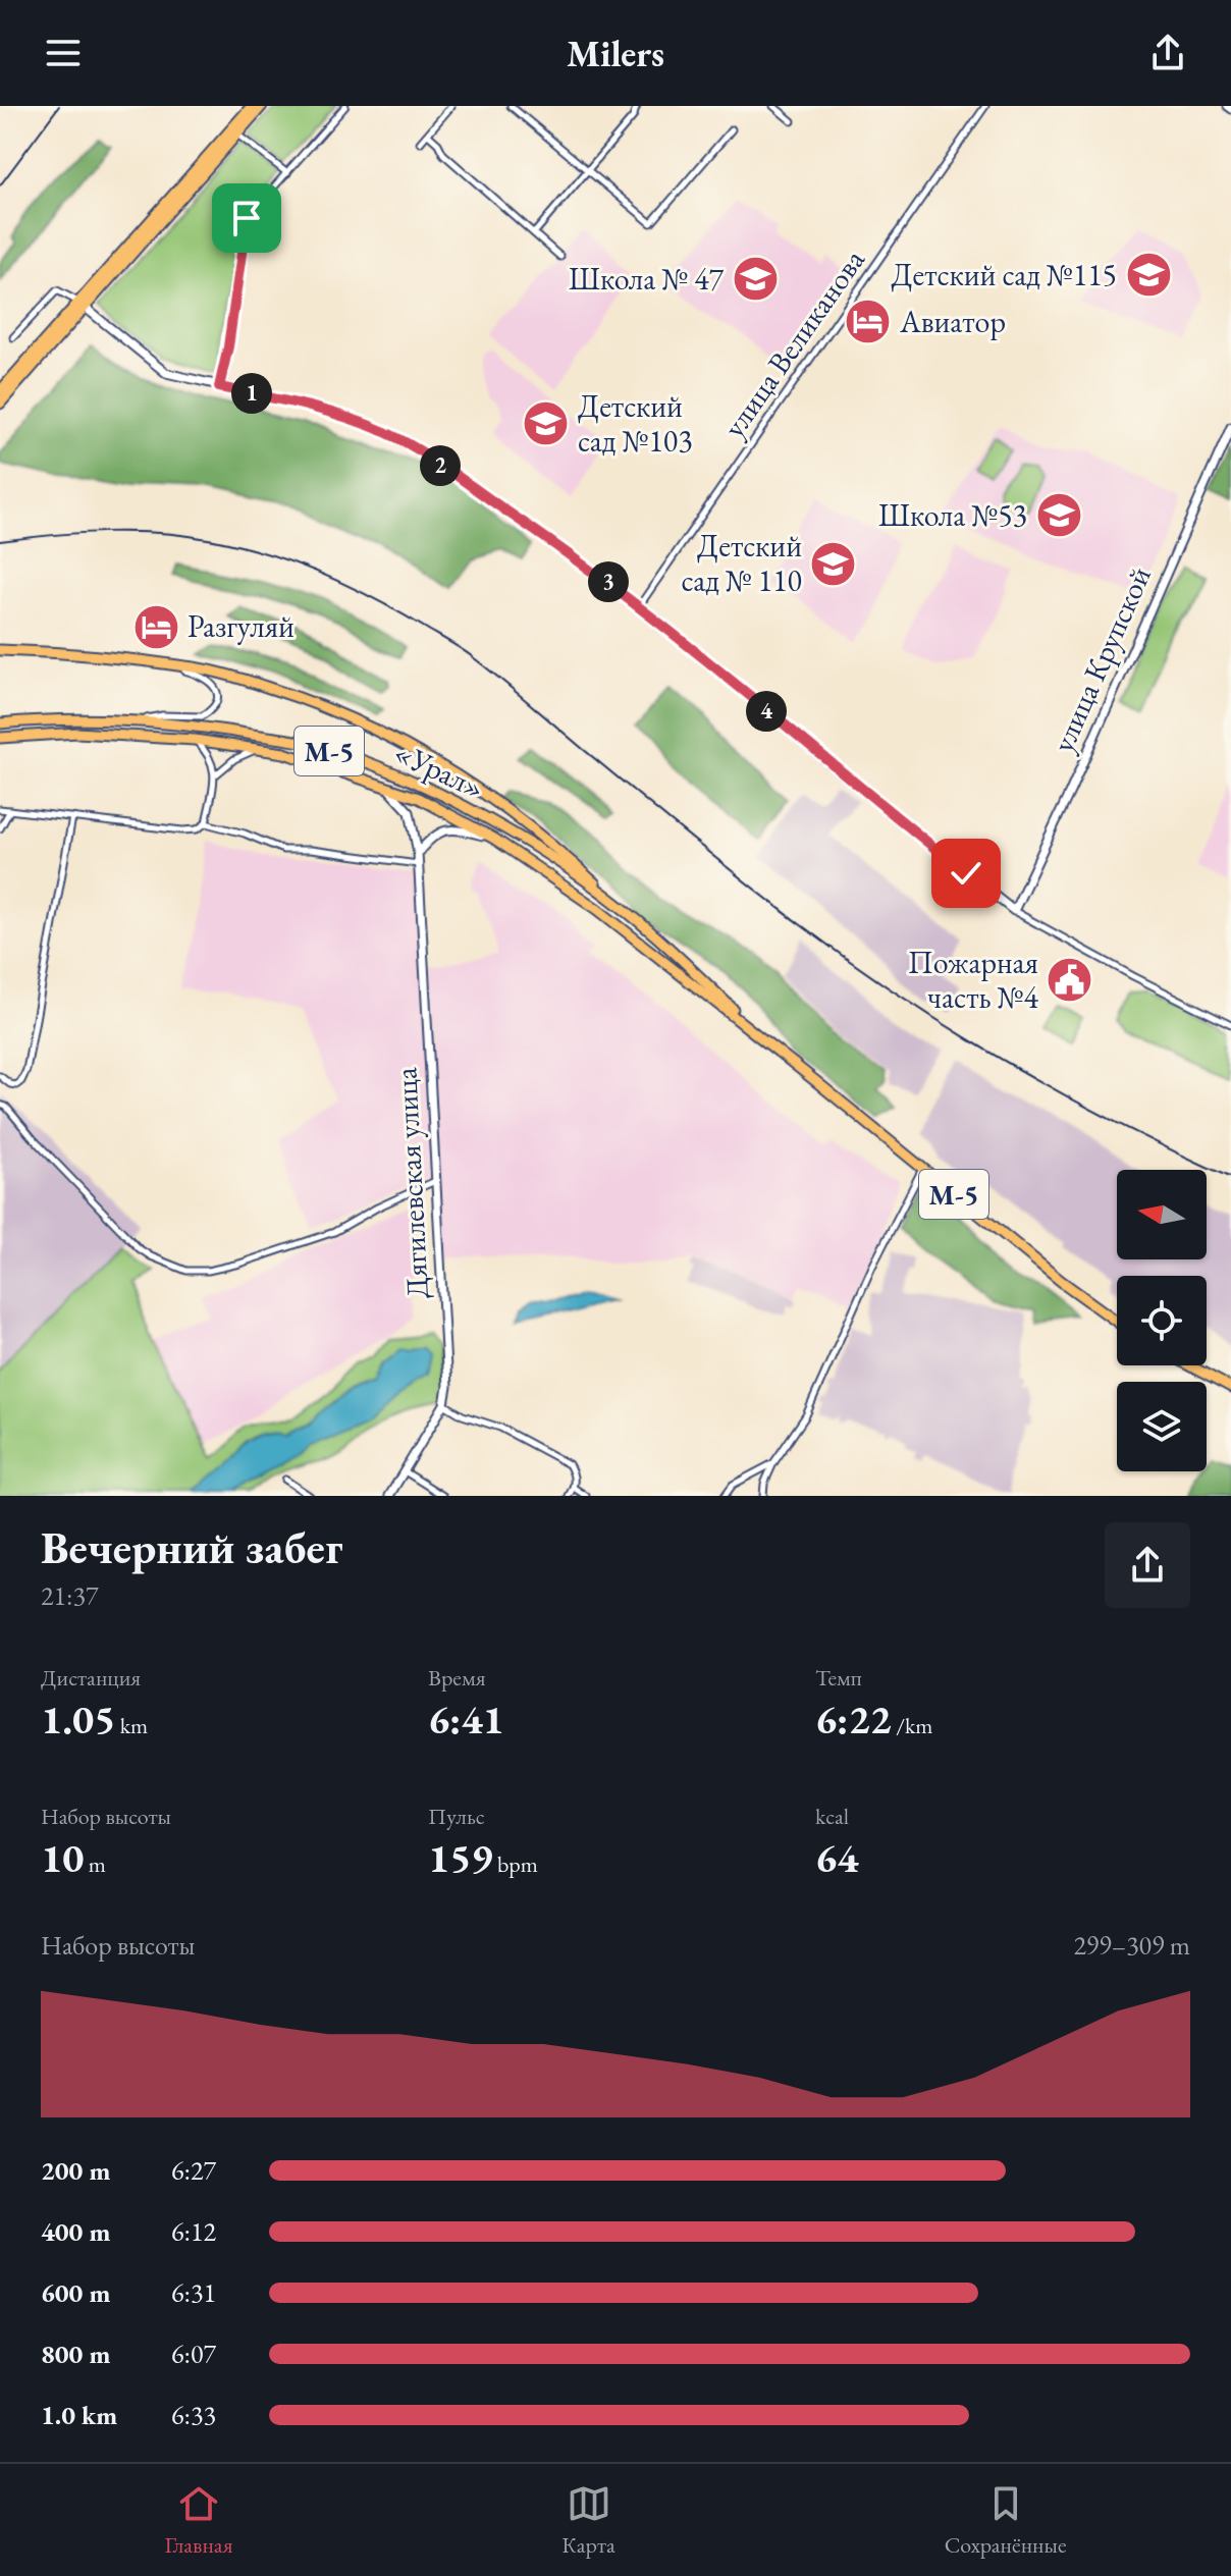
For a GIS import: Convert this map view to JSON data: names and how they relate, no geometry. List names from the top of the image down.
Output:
{
  "streets": {
    "main road": ["М-5", "«Урал»"],
    "street": ["улица Великанова", "улица Крупской", "Дягилевская улица"]
  },
  "crossings": [
    ["«Урал»", "Дягилевская улица"]
  ],
  "places": {
    "school or university": [
      "Детский сад №115",
      "Школа № 47",
      "Детский сад №103",
      "Школа №53",
      "Детский сад № 110"
    ],
    "hotel": ["Авиатор", "Разгуляй"],
    "public building": ["Пожарная часть №4"]
  },
  "north": "left",
  "page": {
    "header": "Milers",
    "pins": [
      "1",
      "2",
      "3",
      "4"
    ],
    "heading": ["Вечерний забег", "21:37"],
    "stats": [
      ["Дистанция", "1.05 km"],
      ["Время", "6:41"],
      ["Темп", "6:22 /km"],
      ["Набор высоты", "10 m"],
      ["Пульс", "159 bpm"],
      ["kcal", "64"]
    ],
    "chart": ["Набор высоты", "299–309 m"],
    "list": [
      {
        "name": "200 m",
        "note": "6:27"
      },
      {
        "name": "400 m",
        "note": "6:12"
      },
      {
        "name": "600 m",
        "note": "6:31"
      },
      {
        "name": "800 m",
        "note": "6:07"
      },
      {
        "name": "1.0 km",
        "note": "6:33"
      }
    ],
    "tabs": ["Главная", "Карта", "Сохранённые"]
  }
}
